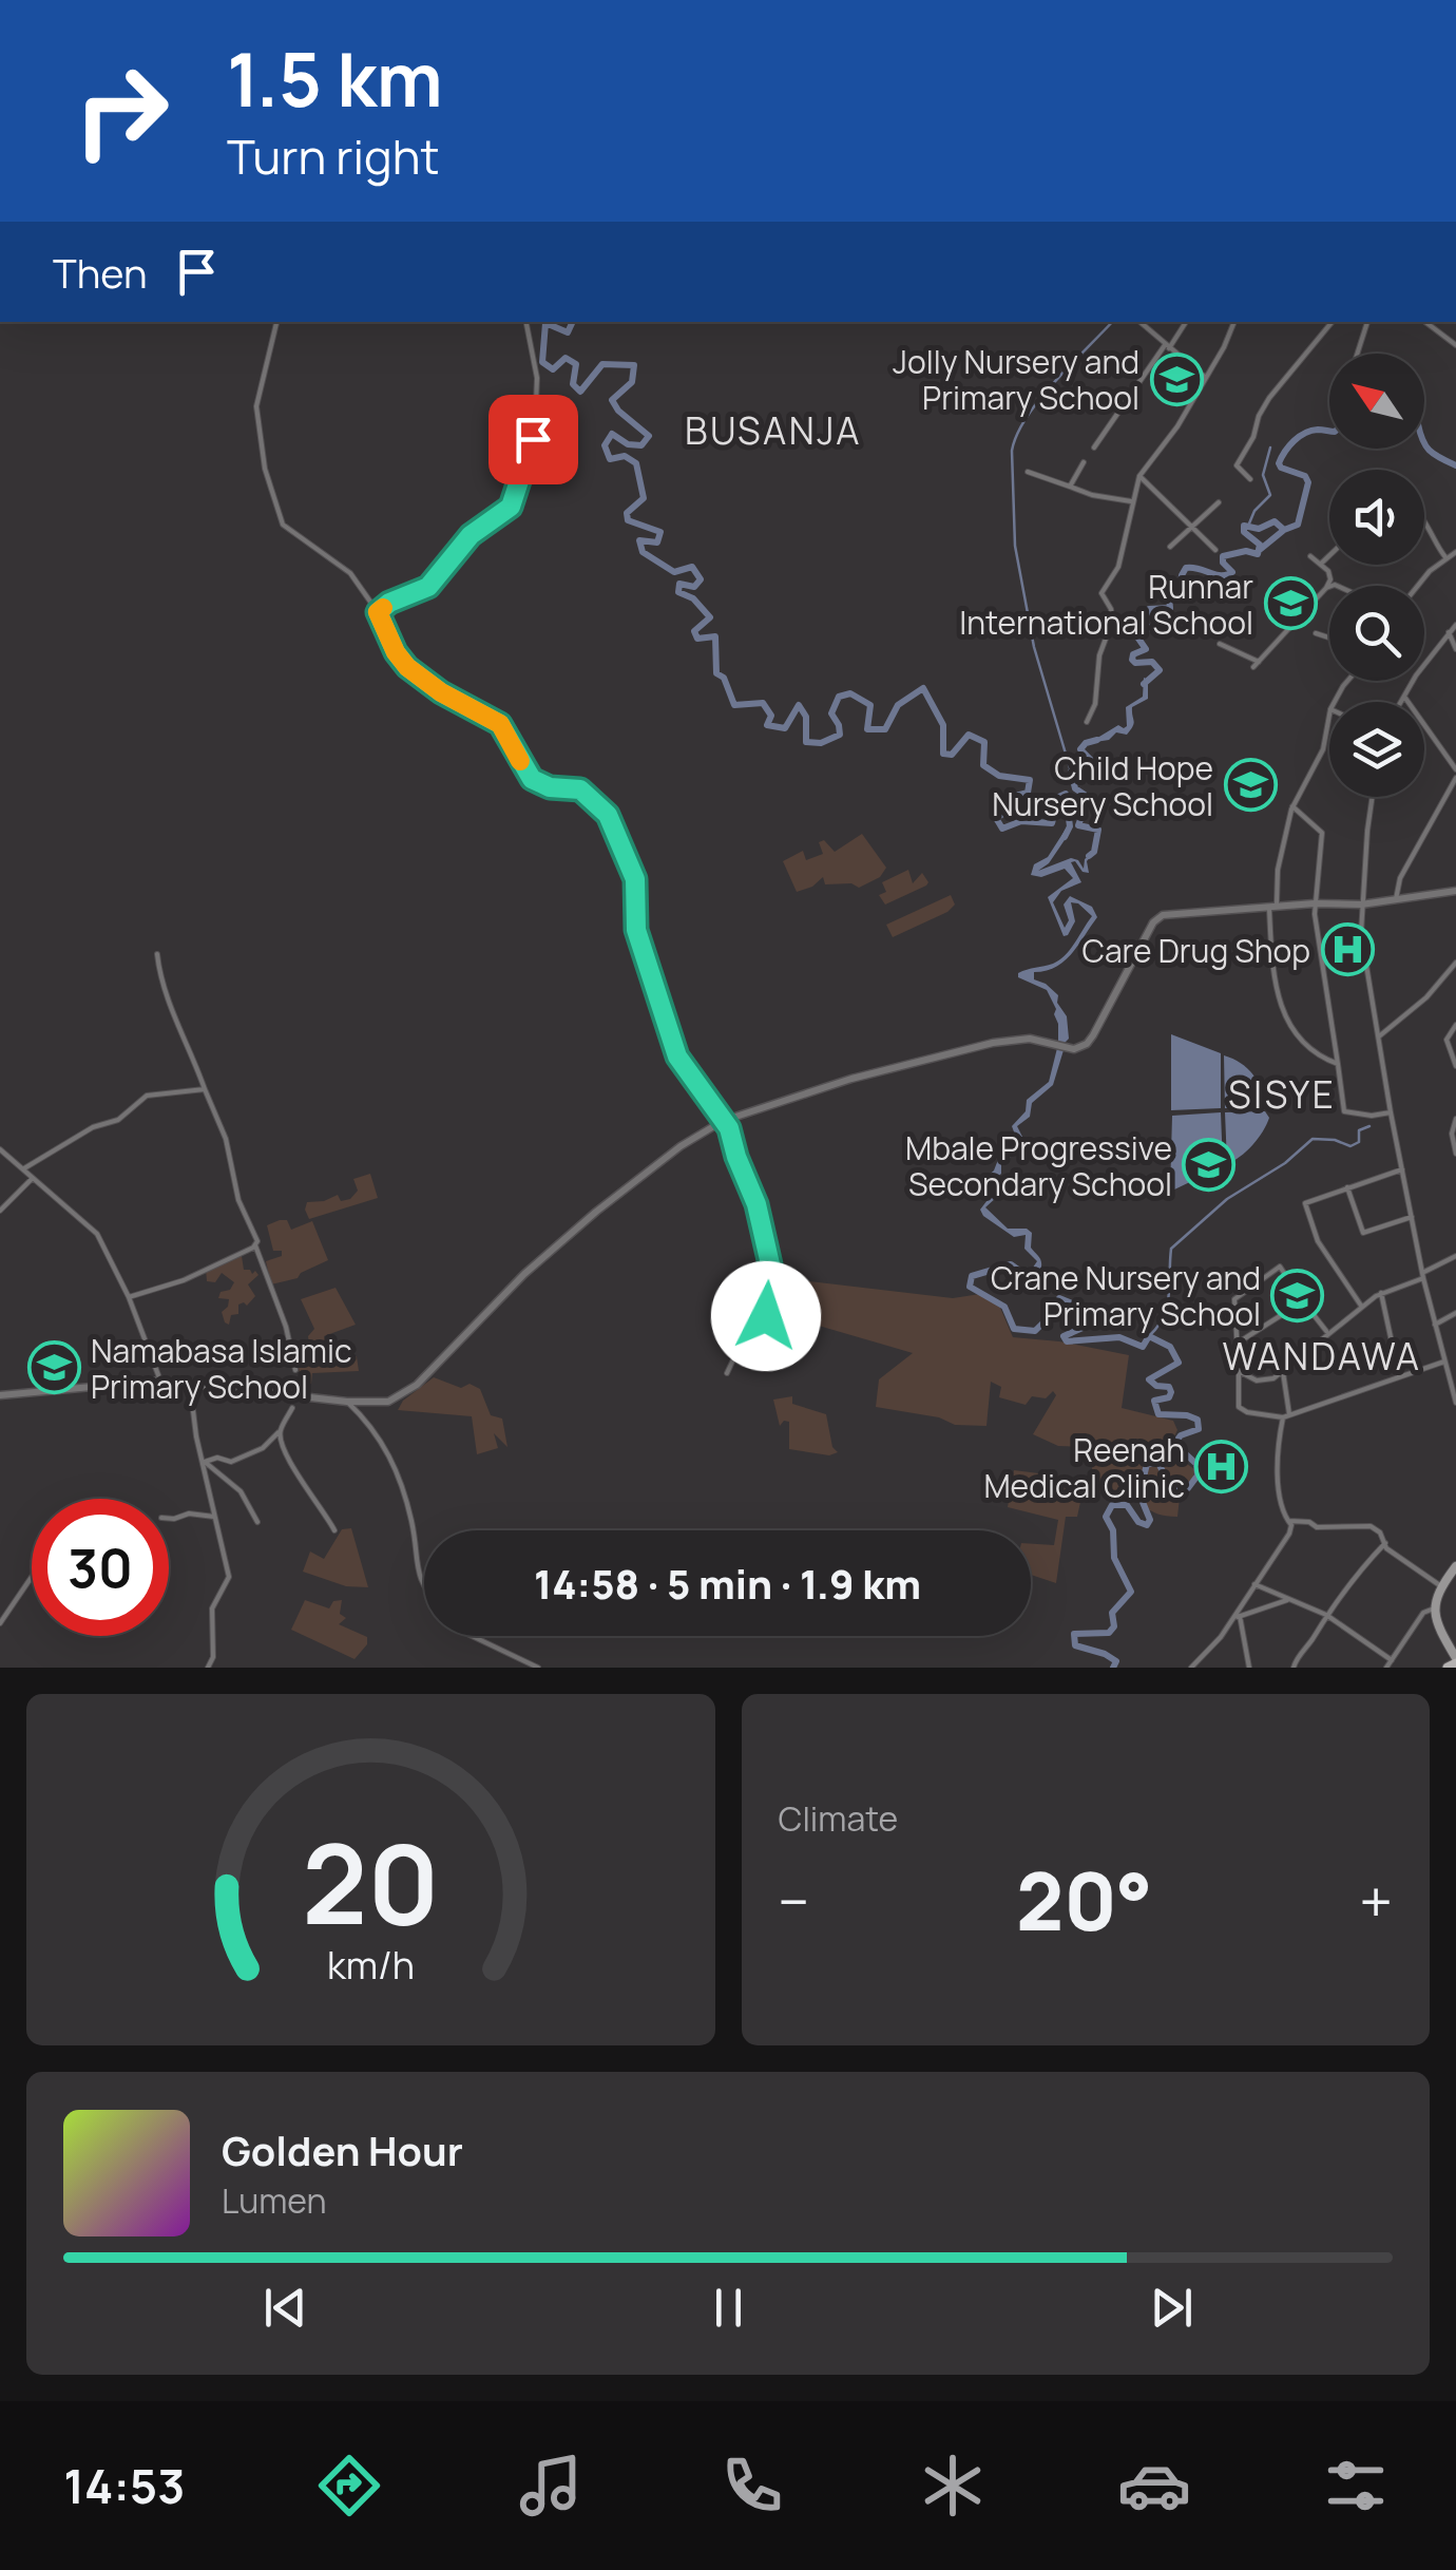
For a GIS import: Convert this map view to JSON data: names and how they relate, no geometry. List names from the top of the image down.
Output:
{
  "districts": ["BUSANJA", "SISYE", "WANDAWA"],
  "places": {
    "school or university": [
      "Jolly Nursery and Primary School",
      "Runnar International School",
      "Child Hope Nursery School",
      "Mbale Progressive Secondary School",
      "Crane Nursery and Primary School",
      "Namabasa Islamic Primary School"
    ],
    "hospital": ["Care Drug Shop", "Reenah Medical Clinic"]
  },
  "north": "top left",
  "page": {
    "turn": ["1.5 km", "Turn right"],
    "then": "Then",
    "limit": "30",
    "trip": "14:58 · 5 min · 1.9 km",
    "tile": "Climate",
    "heat": ["−", "20°", "+"],
    "song": ["Golden Hour", "Lumen"],
    "tabs": "14:53",
    "gauge": ["20", "km/h"]
  }
}
